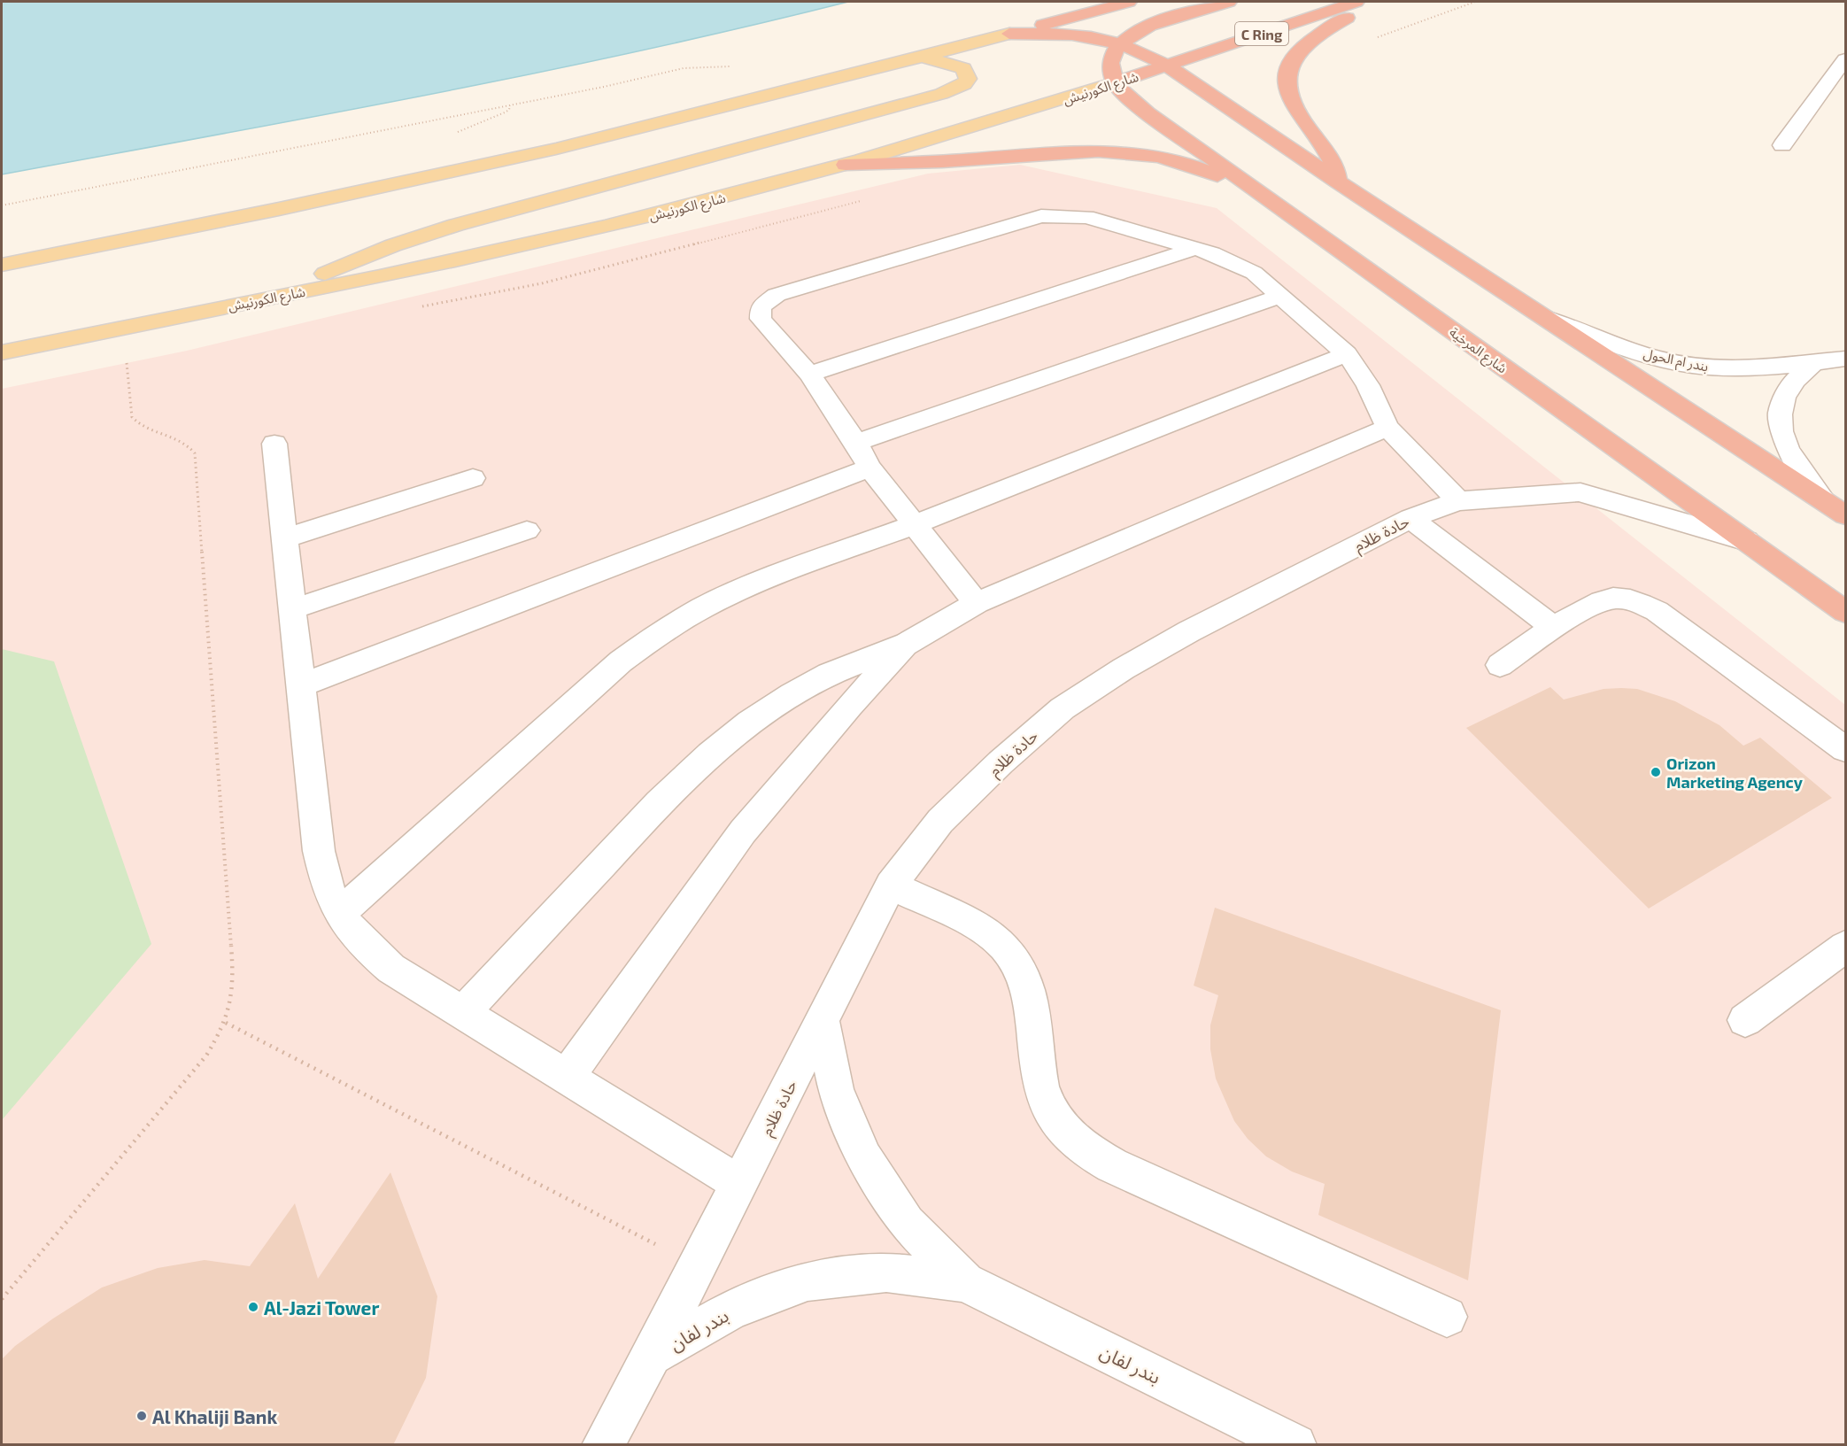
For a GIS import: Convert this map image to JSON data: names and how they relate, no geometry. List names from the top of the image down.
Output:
{
  "streets": {
    "highway": ["C Ring", "شارع الكورنيش", "شارع المرخية"],
    "street": ["بندر ام الحول", "حادة ظلام", "بندر لفان"]
  },
  "crossings": [
    ["شارع الكورنيش", "شارع المرخية"],
    ["شارع المرخية", "حادة ظلام"],
    ["حادة ظلام", "بندر لفان"]
  ],
  "places": ["Orizon Marketing Agency", "Al-Jazi Tower", "Al Khaliji Bank"]
}
